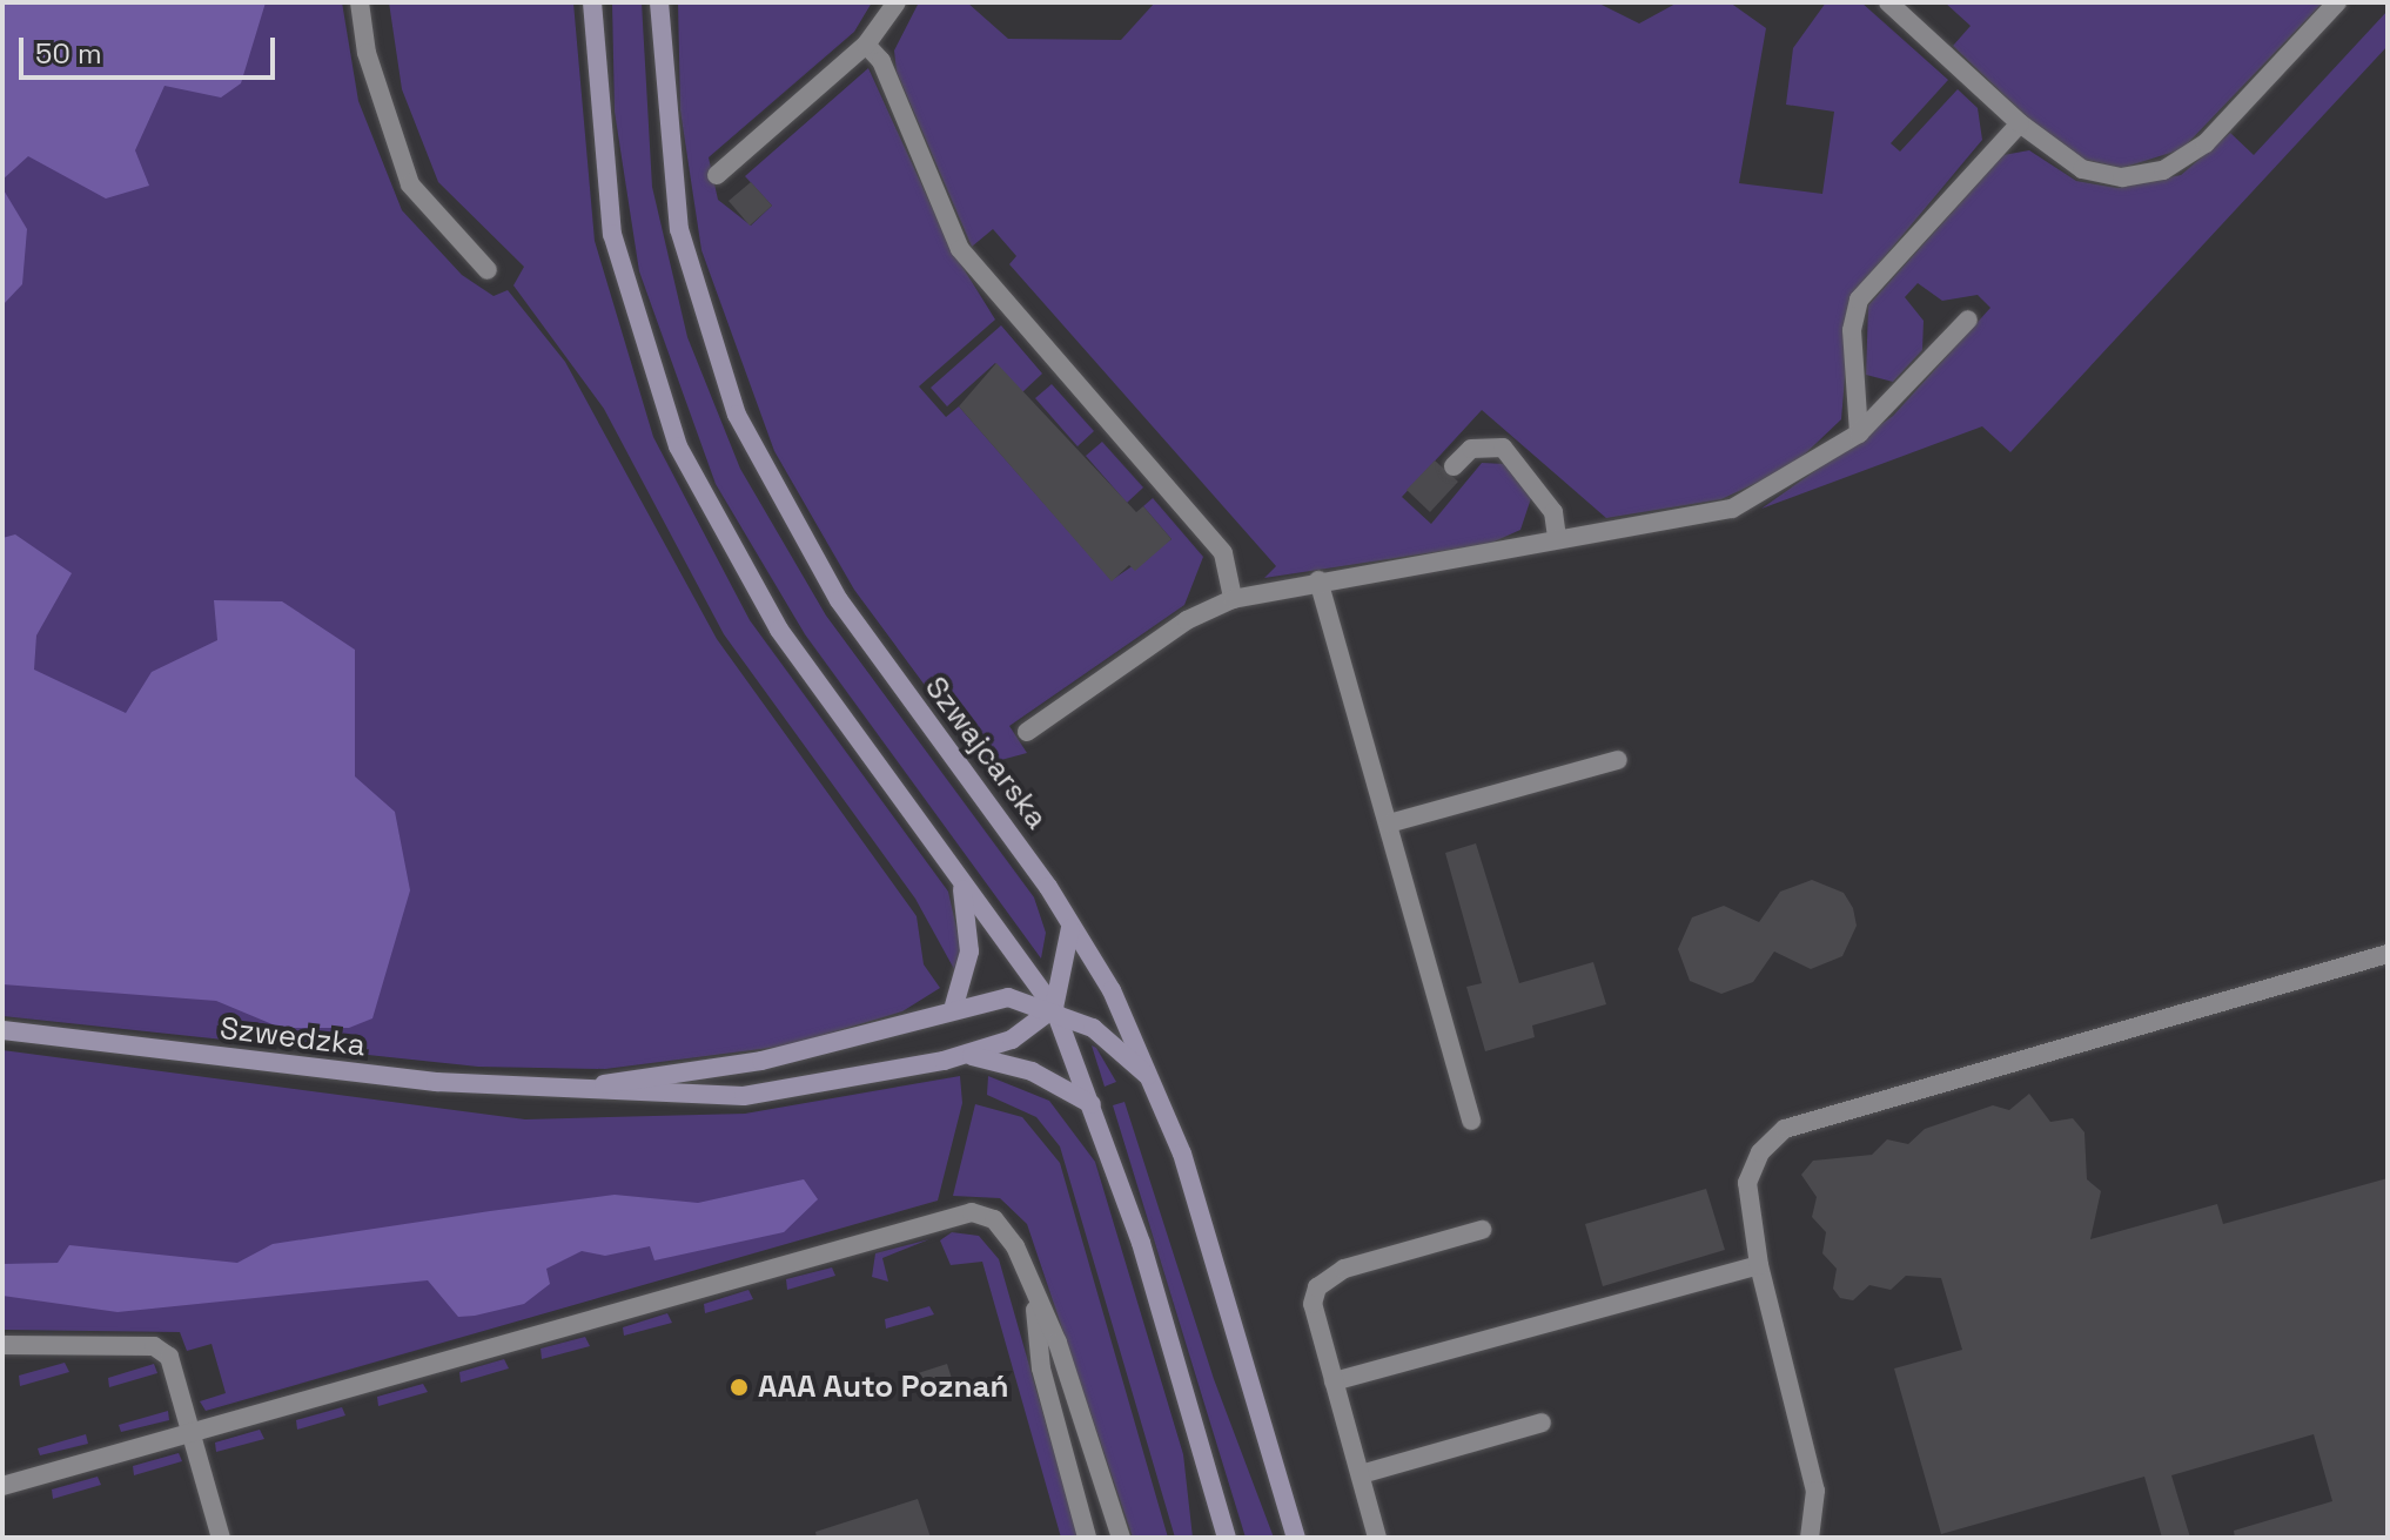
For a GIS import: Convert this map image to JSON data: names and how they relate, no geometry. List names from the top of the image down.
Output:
{
  "streets": {
    "street": ["Szwajcarska", "Szwedzka"]
  },
  "crossings": [
    ["Szwajcarska", "Szwedzka"]
  ],
  "places": ["AAA Auto Poznań"],
  "scale_bar": "50 m"
}
